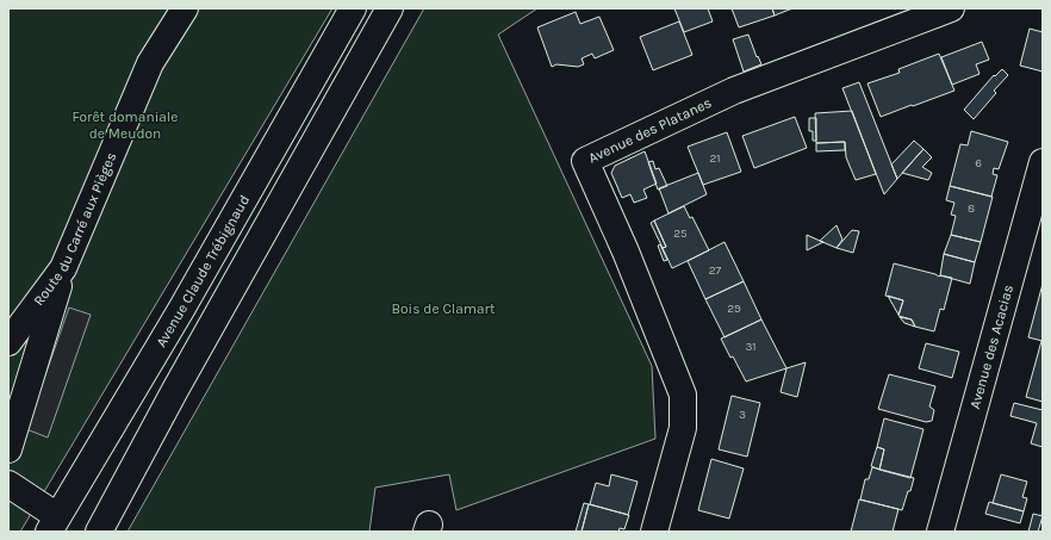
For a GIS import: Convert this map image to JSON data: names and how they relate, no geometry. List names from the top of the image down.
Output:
{
  "streets": {
    "street": [
      "Avenue des Platanes",
      "Route du Carré aux Pièges",
      "Avenue Claude Trébignaud",
      "Avenue des Acacias"
    ]
  },
  "parks": ["Forêt domaniale de Meudon", "Bois de Clamart"],
  "house_numbers": [
    "21",
    "6",
    "8",
    "25",
    "27",
    "29",
    "31",
    "3"
  ]
}
